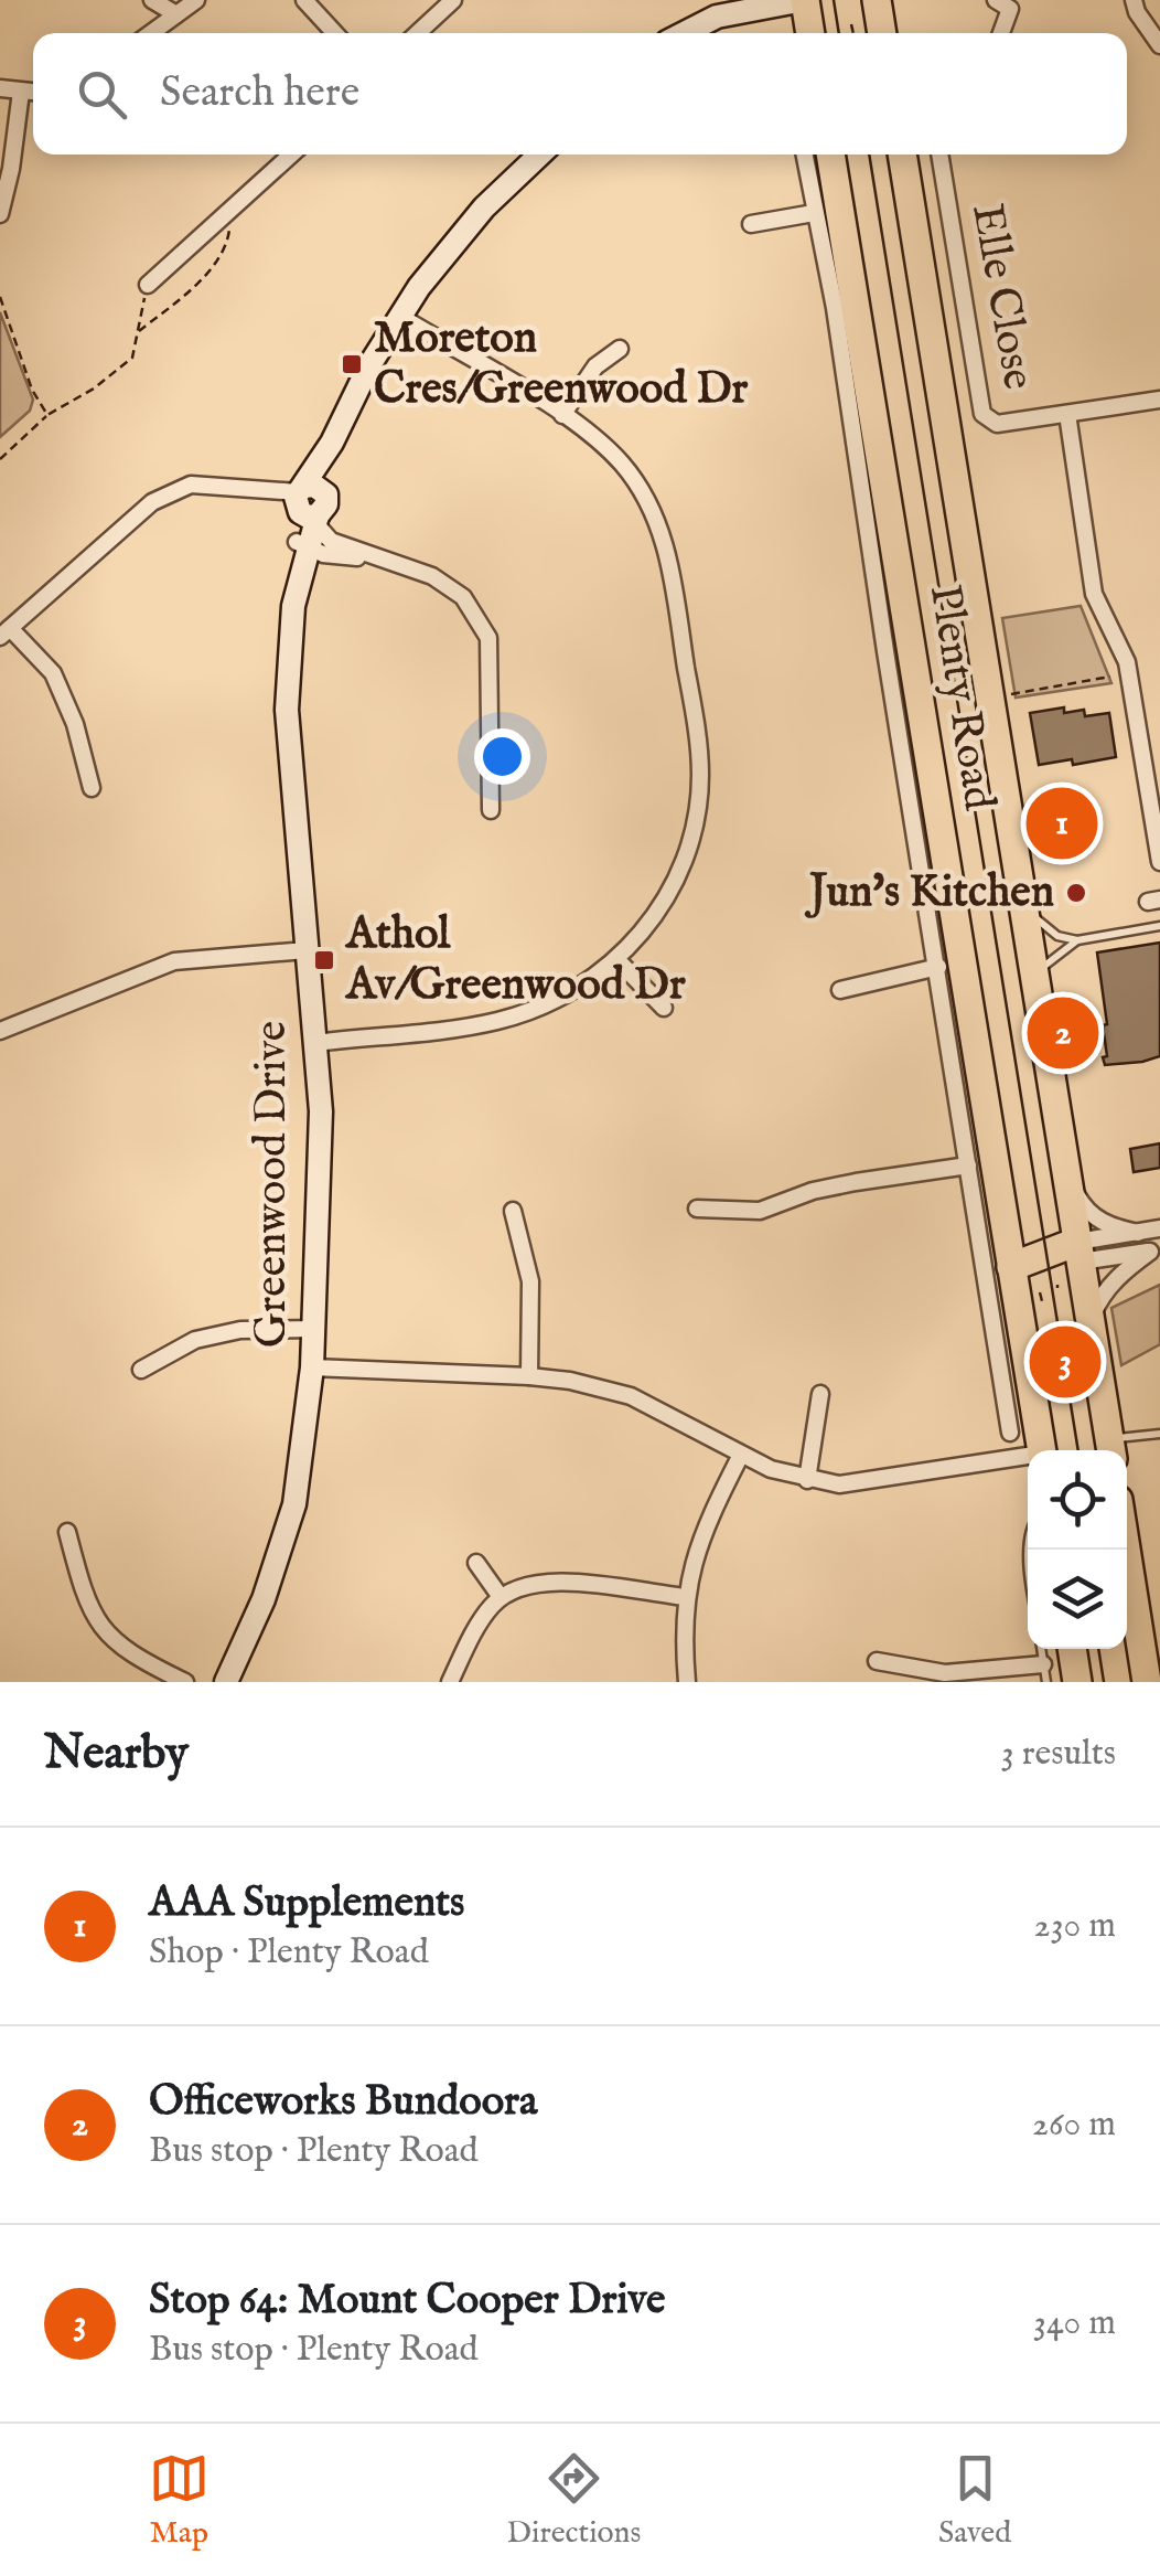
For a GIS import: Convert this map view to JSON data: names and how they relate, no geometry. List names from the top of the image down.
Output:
{
  "streets": {
    "highway": ["Plenty Road"],
    "street": ["Elle Close", "Greenwood Drive"]
  },
  "places": {
    "transit": ["Moreton Cres/Greenwood Dr", "Athol Av/Greenwood Dr"],
    "other": ["Jun's Kitchen"]
  },
  "page": {
    "search": "Search here",
    "pins": ["1", "2", "3"],
    "heading": ["Nearby", "3 results"],
    "list": [
      {
        "mark": "1",
        "name": "AAA Supplements",
        "note": "Shop · Plenty Road",
        "value": "230 m"
      },
      {
        "mark": "2",
        "name": "Officeworks Bundoora",
        "note": "Bus stop · Plenty Road",
        "value": "260 m"
      },
      {
        "mark": "3",
        "name": "Stop 64: Mount Cooper Drive",
        "note": "Bus stop · Plenty Road",
        "value": "340 m"
      }
    ],
    "nav": ["Map", "Directions", "Saved"]
  }
}
